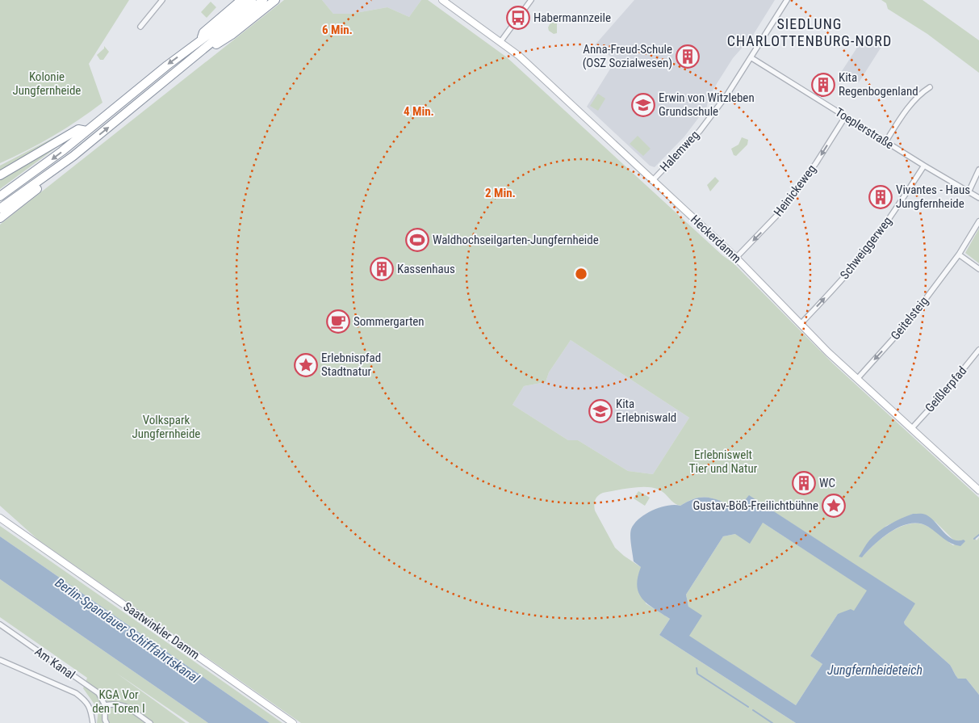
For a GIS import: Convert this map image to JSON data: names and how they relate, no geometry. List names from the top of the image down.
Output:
{
  "streets": {
    "street": [
      "Toeplerstraße",
      "Halemweg",
      "Heinickeweg",
      "Heckerdamm",
      "Schweiggerweg",
      "Geitelsteig",
      "Geißlerpfad",
      "Saatwinkler Damm",
      "Am Kanal"
    ]
  },
  "crossings": [
    ["Toeplerstraße", "Halemweg"],
    ["Toeplerstraße", "Heinickeweg"],
    ["Toeplerstraße", "Schweiggerweg"],
    ["Halemweg", "Heckerdamm"],
    ["Heinickeweg", "Heckerdamm"],
    ["Heckerdamm", "Schweiggerweg"],
    ["Heckerdamm", "Geitelsteig"],
    ["Heckerdamm", "Geißlerpfad"]
  ],
  "one_way": ["Heinickeweg", "Schweiggerweg", "Geitelsteig"],
  "districts": ["SIEDLUNG CHARLOTTENBURG-NORD"],
  "water": ["Berlin-Spandauer Schifffahrtskanal", "Jungfernheideteich"],
  "parks": [
    "Kolonie Jungfernheide",
    "Volkspark Jungfernheide",
    "Erlebniswelt Tier und Natur",
    "KGA Vor den Toren I"
  ],
  "places": {
    "bus stop": ["Habermannzeile"],
    "building": [
      "Anna-Freud-Schule (OSZ Sozialwesen)",
      "Kita Regenbogenland",
      "Vivantes - Haus Jungfernheide",
      "Kassenhaus",
      "WC"
    ],
    "school or university": ["Erwin von Witzleben Grundschule", "Kita Erlebniswald"],
    "sports": ["Waldhochseilgarten-Jungfernheide"],
    "cafe": ["Sommergarten"],
    "place": ["Erlebnispfad Stadtnatur", "Gustav-Böß-Freilichtbühne"]
  },
  "rings": ["6 Min.", "4 Min.", "2 Min."]
}
